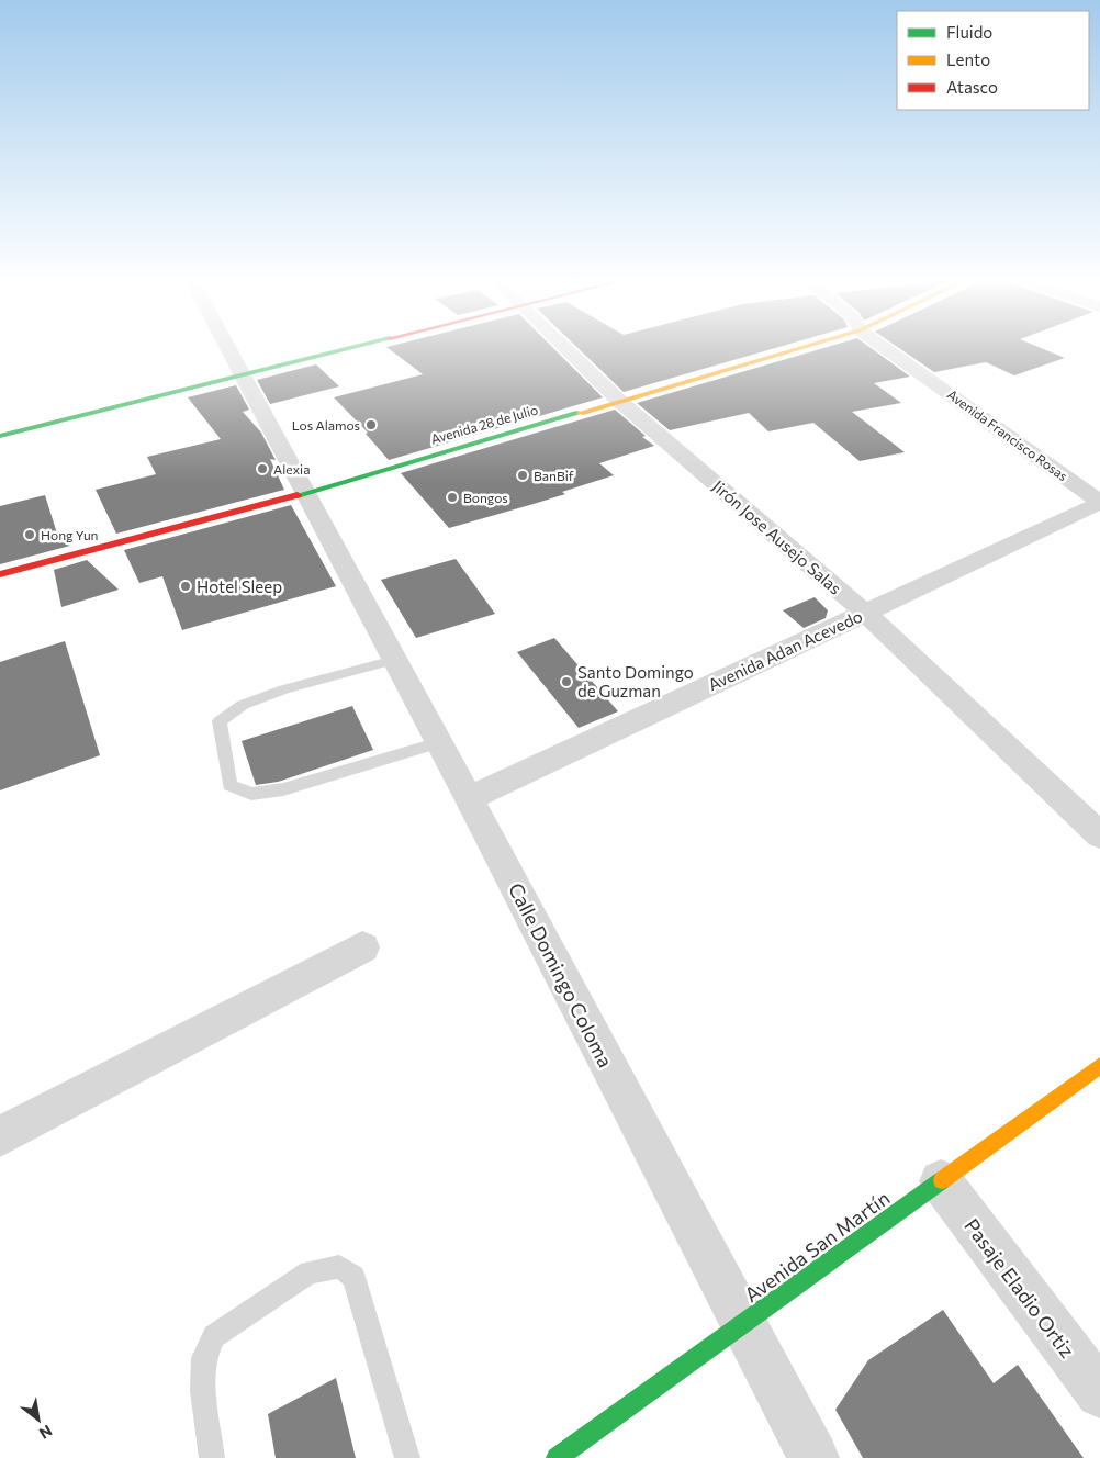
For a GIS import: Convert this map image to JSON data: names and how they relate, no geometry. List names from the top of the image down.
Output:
{
  "streets": {
    "street": [
      "Avenida 28 de Julio",
      "Avenida Francisco Rosas",
      "Jirón Jose Ausejo Salas",
      "Avenida Adan Acevedo",
      "Calle Domingo Coloma",
      "Avenida San Martín",
      "Pasaje Eladio Ortiz"
    ]
  },
  "crossings": [
    ["Avenida 28 de Julio", "Jirón Jose Ausejo Salas"],
    ["Avenida 28 de Julio", "Calle Domingo Coloma"],
    ["Avenida Francisco Rosas", "Avenida Adan Acevedo"],
    ["Jirón Jose Ausejo Salas", "Avenida Adan Acevedo"],
    ["Avenida Adan Acevedo", "Calle Domingo Coloma"],
    ["Calle Domingo Coloma", "Avenida San Martín"],
    ["Avenida San Martín", "Pasaje Eladio Ortiz"]
  ],
  "places": [
    "Los Alamos",
    "Alexia",
    "BanBif",
    "Bongos",
    "Hong Yun",
    "Hotel Sleep",
    "Santo Domingo de Guzman"
  ],
  "legend": ["Fluido", "Lento", "Atasco"],
  "north": "bottom right"
}
